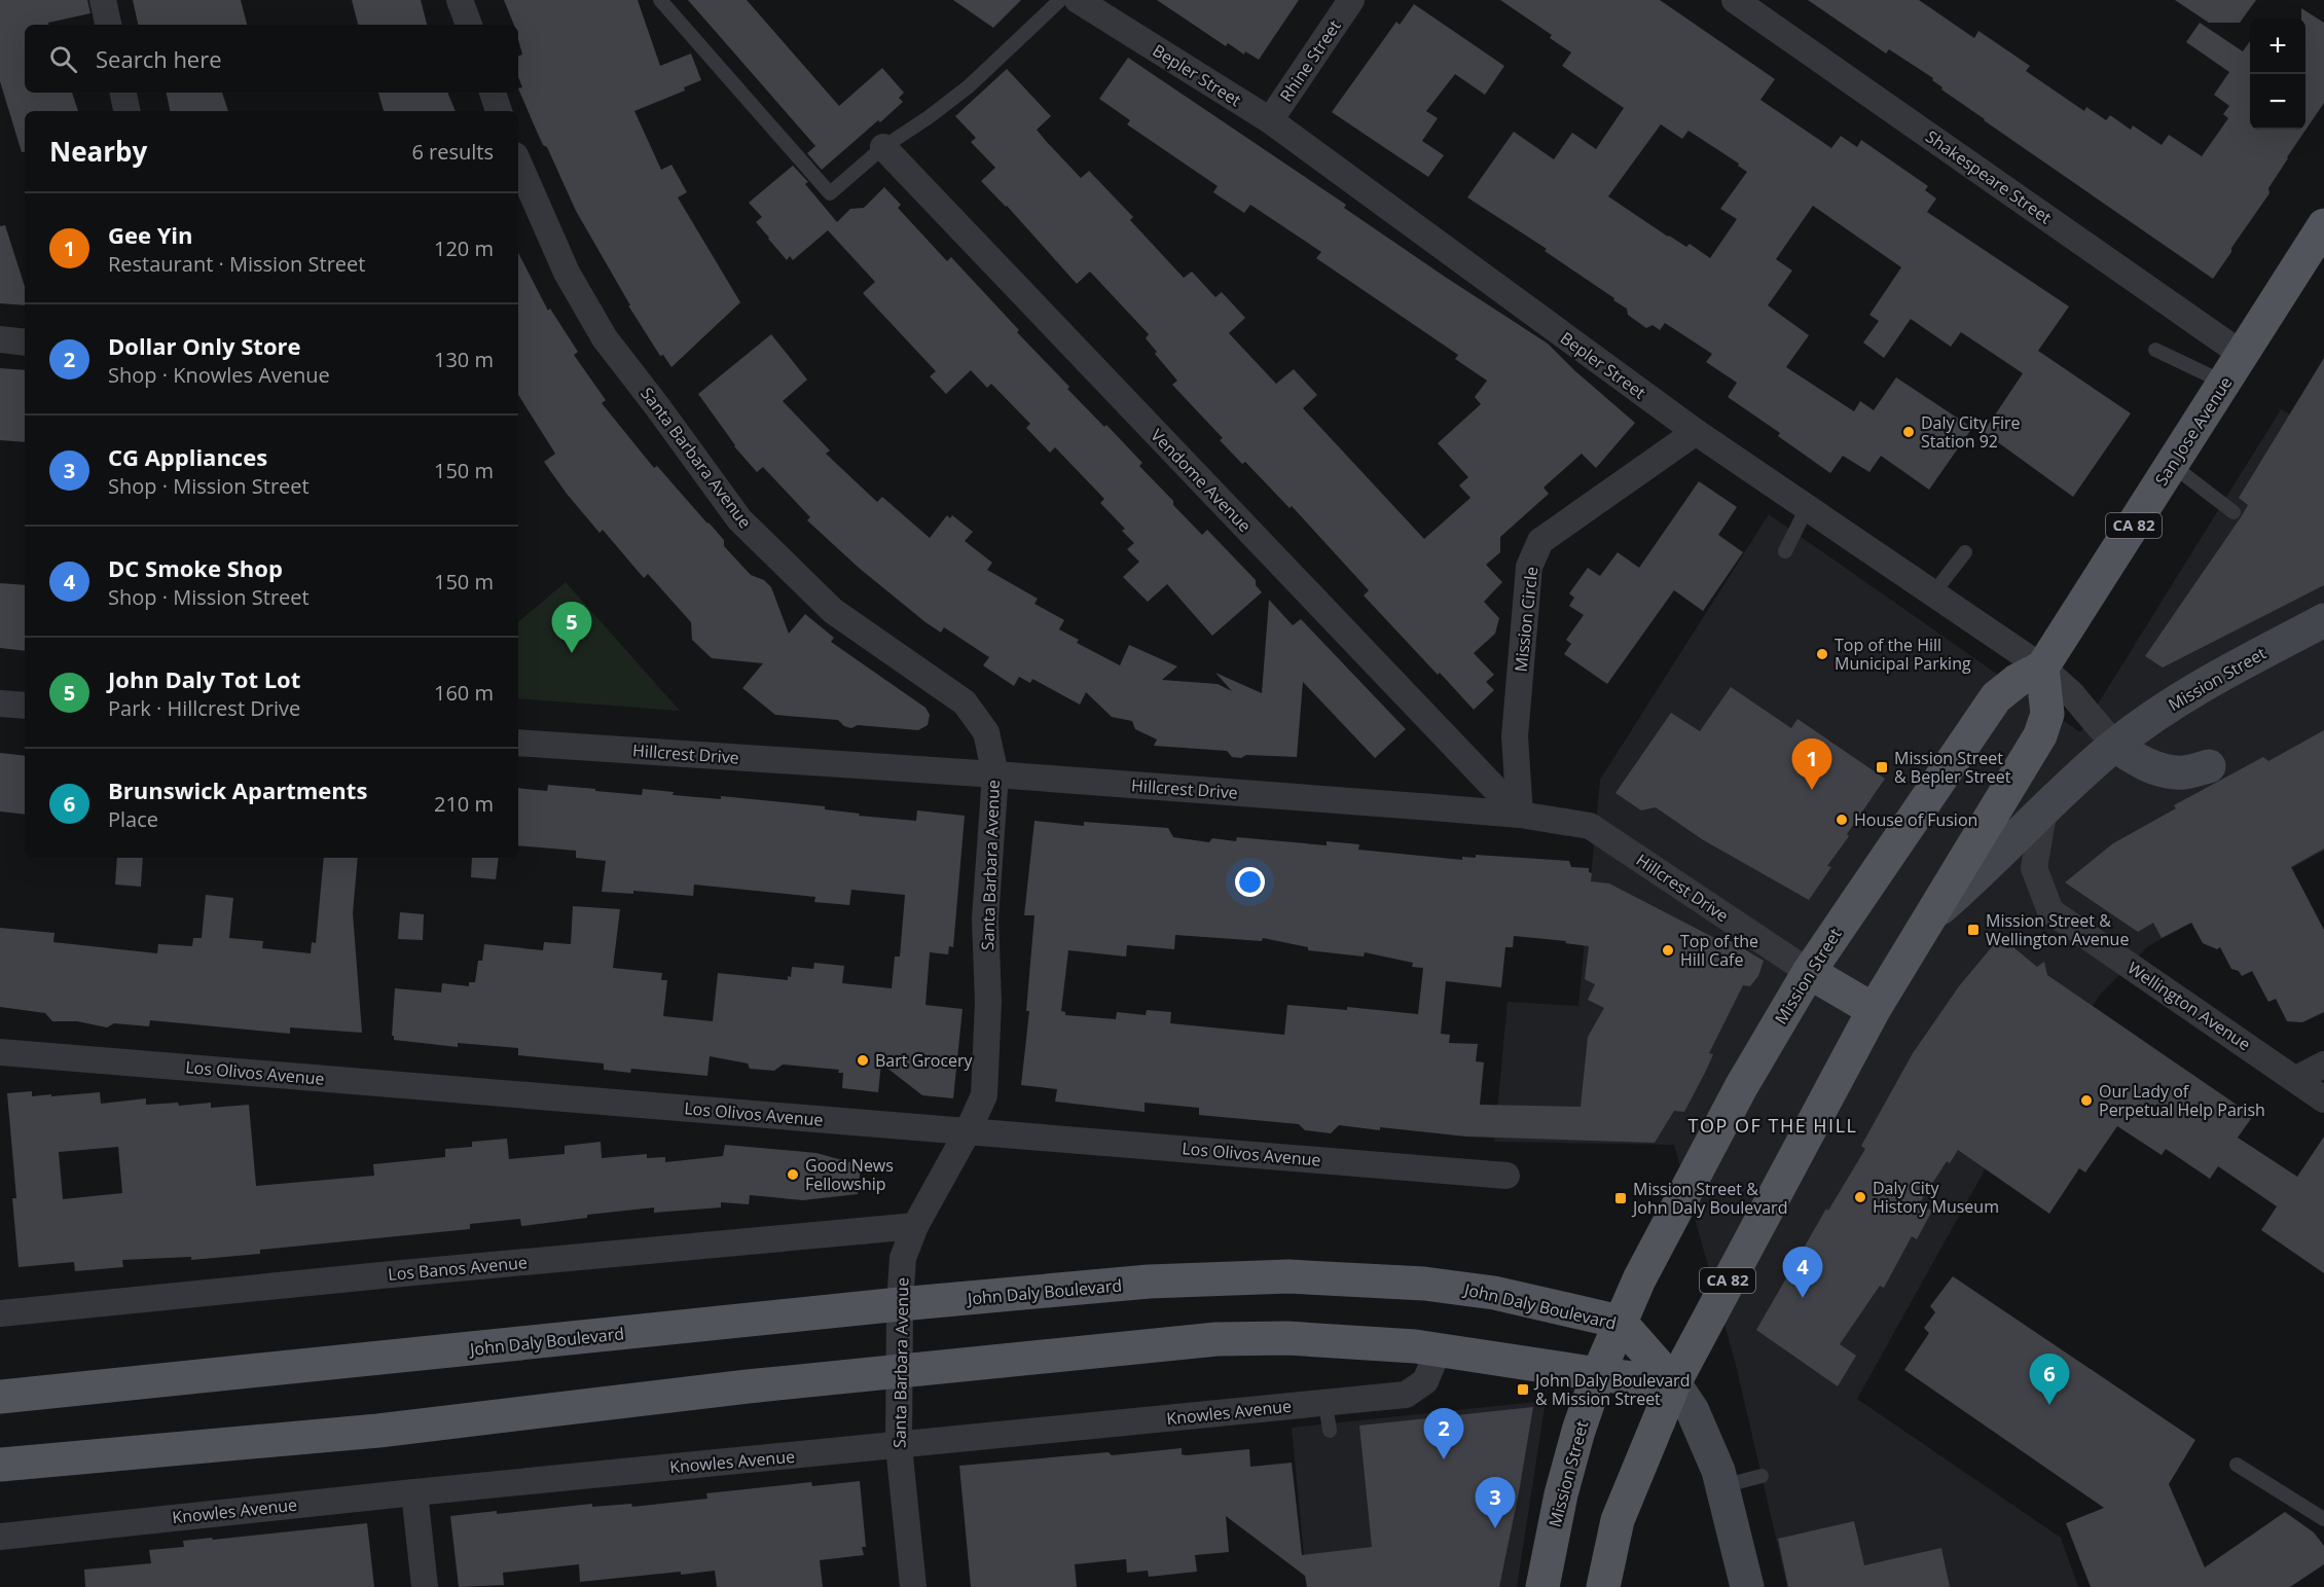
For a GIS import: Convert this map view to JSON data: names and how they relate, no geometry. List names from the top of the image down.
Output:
{
  "streets": {
    "main road": [
      "San Jose Avenue",
      "CA 82",
      "Mission Street",
      "John Daly Boulevard"
    ],
    "street": [
      "Rhine Street",
      "Bepler Street",
      "Shakespeare Street",
      "Santa Barbara Avenue",
      "Vendome Avenue",
      "Mission Circle",
      "Hillcrest Drive",
      "Wellington Avenue",
      "Los Olivos Avenue",
      "Los Banos Avenue",
      "Knowles Avenue"
    ]
  },
  "crossings": [
    ["Rhine Street", "Bepler Street"],
    ["Bepler Street", "San Jose Avenue"],
    ["Bepler Street", "CA 82"],
    ["Bepler Street", "Mission Circle"],
    ["Bepler Street", "Mission Street"],
    ["Shakespeare Street", "San Jose Avenue"],
    ["San Jose Avenue", "CA 82"],
    ["San Jose Avenue", "Mission Street"],
    ["Santa Barbara Avenue", "Hillcrest Drive"],
    ["Santa Barbara Avenue", "Los Olivos Avenue"],
    ["Santa Barbara Avenue", "Los Banos Avenue"],
    ["Santa Barbara Avenue", "John Daly Boulevard"],
    ["Santa Barbara Avenue", "Knowles Avenue"],
    ["Vendome Avenue", "Mission Circle"],
    ["Vendome Avenue", "Hillcrest Drive"],
    ["CA 82", "Mission Street"],
    ["CA 82", "John Daly Boulevard"],
    ["Mission Circle", "Hillcrest Drive"],
    ["Mission Street", "Hillcrest Drive"],
    ["Mission Street", "Wellington Avenue"],
    ["Mission Street", "John Daly Boulevard"]
  ],
  "districts": ["TOP OF THE HILL"],
  "places": {
    "other": [
      "Daly City Fire Station 92",
      "Top of the Hill Municipal Parking",
      "House of Fusion",
      "Top of the Hill Cafe",
      "Bart Grocery",
      "Our Lady of Perpetual Help Parish",
      "Good News Fellowship",
      "Daly City History Museum"
    ],
    "transit": [
      "Mission Street & Bepler Street",
      "Mission Street & Wellington Avenue",
      "Mission Street & John Daly Boulevard",
      "John Daly Boulevard & Mission Street"
    ]
  },
  "page": {
    "map_buttons": ["+", "−"],
    "search": "Search here",
    "heading": ["Nearby", "6 results"],
    "list": [
      {
        "mark": "1",
        "name": "Gee Yin",
        "note": "Restaurant · Mission Street",
        "value": "120 m"
      },
      {
        "mark": "2",
        "name": "Dollar Only Store",
        "note": "Shop · Knowles Avenue",
        "value": "130 m"
      },
      {
        "mark": "3",
        "name": "CG Appliances",
        "note": "Shop · Mission Street",
        "value": "150 m"
      },
      {
        "mark": "4",
        "name": "DC Smoke Shop",
        "note": "Shop · Mission Street",
        "value": "150 m"
      },
      {
        "mark": "5",
        "name": "John Daly Tot Lot",
        "note": "Park · Hillcrest Drive",
        "value": "160 m"
      },
      {
        "mark": "6",
        "name": "Brunswick Apartments",
        "note": "Place",
        "value": "210 m"
      }
    ],
    "pins": [
      "5",
      "1",
      "4",
      "6",
      "2",
      "3"
    ]
  }
}
